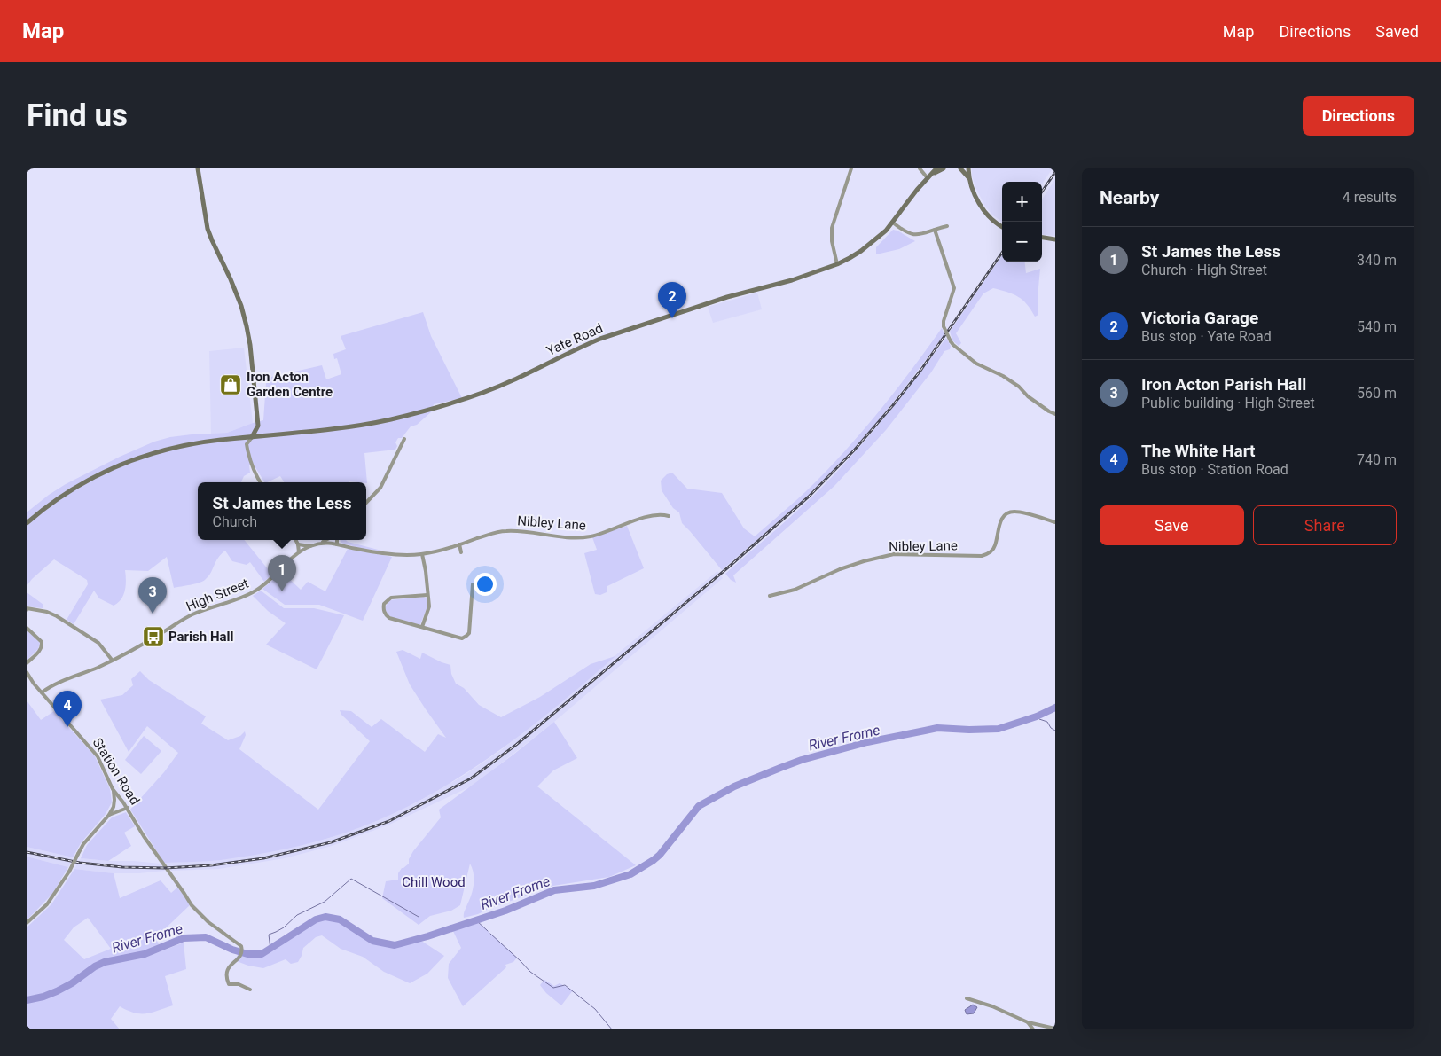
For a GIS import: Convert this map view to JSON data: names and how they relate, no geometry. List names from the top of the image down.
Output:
{
  "streets": {
    "main road": ["Yate Road"],
    "street": ["Nibley Lane", "High Street", "Station Road"]
  },
  "crossings": [
    ["Nibley Lane", "High Street"],
    ["High Street", "Station Road"]
  ],
  "water": ["River Frome"],
  "parks": ["Chill Wood"],
  "places": {
    "shop": ["Iron Acton Garden Centre"],
    "bus stop": ["Parish Hall"]
  },
  "page": {
    "header": "Map",
    "nav": ["Map", "Directions", "Saved"],
    "buttons": [
      "Directions",
      ["Save", "Share"]
    ],
    "title": "Find us",
    "heading": ["Nearby", "4 results"],
    "map_buttons": ["+", "−"],
    "list": [
      {
        "mark": "1",
        "name": "St James the Less",
        "note": "Church · High Street",
        "value": "340 m"
      },
      {
        "mark": "2",
        "name": "Victoria Garage",
        "note": "Bus stop · Yate Road",
        "value": "540 m"
      },
      {
        "mark": "3",
        "name": "Iron Acton Parish Hall",
        "note": "Public building · High Street",
        "value": "560 m"
      },
      {
        "mark": "4",
        "name": "The White Hart",
        "note": "Bus stop · Station Road",
        "value": "740 m"
      }
    ],
    "pins": [
      "2",
      "1",
      "3",
      "4"
    ],
    "popup": ["St James the Less", "Church"]
  }
}
